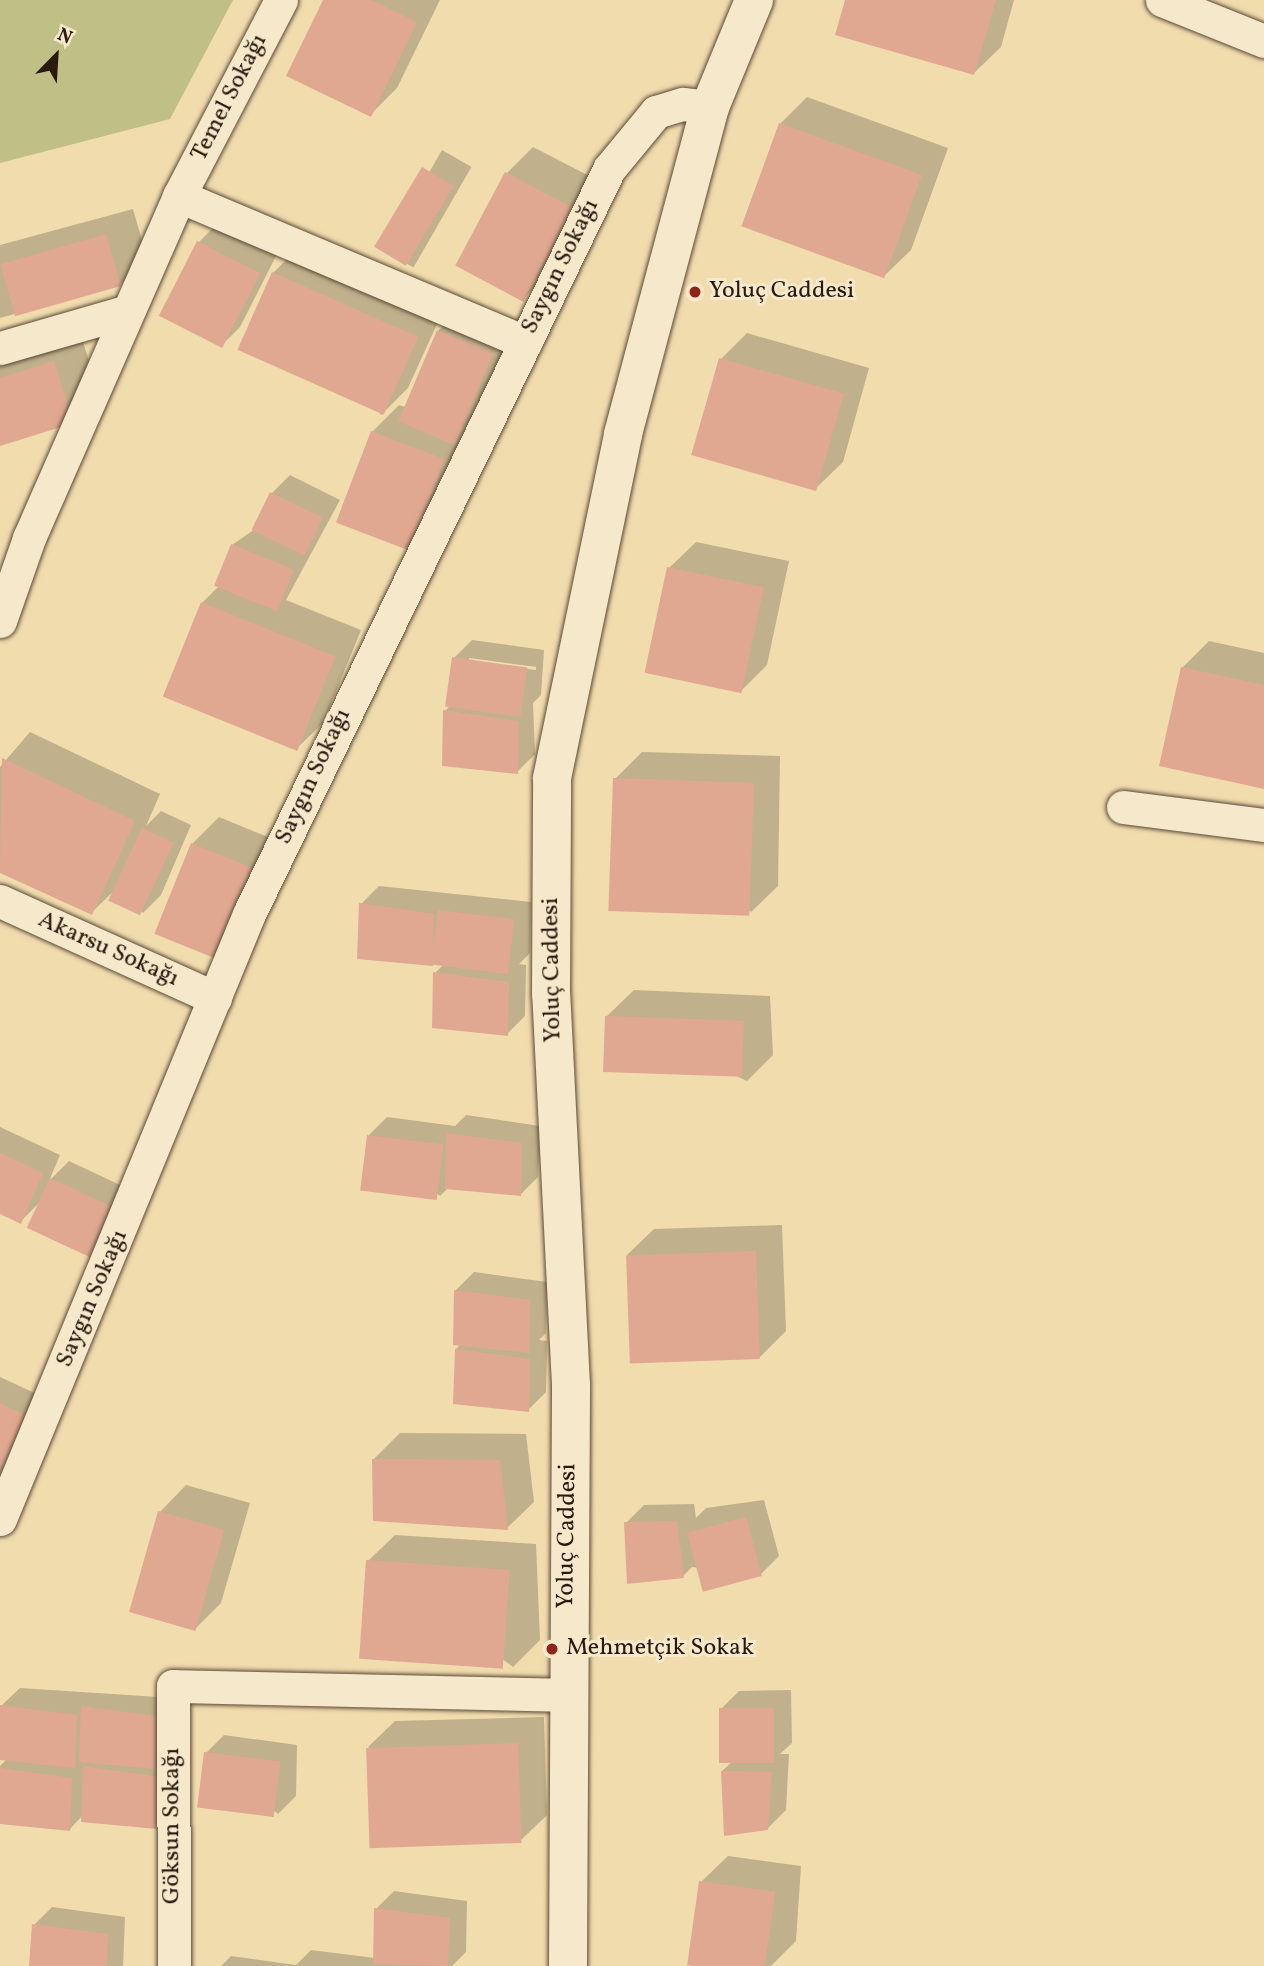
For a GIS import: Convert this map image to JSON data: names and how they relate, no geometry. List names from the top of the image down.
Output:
{
  "streets": {
    "street": [
      "Temel Sokağı",
      "Saygın Sokağı",
      "Akarsu Sokağı",
      "Yoluç Caddesi",
      "Göksun Sokağı"
    ]
  },
  "crossings": [
    ["Saygın Sokağı", "Akarsu Sokağı"],
    ["Saygın Sokağı", "Yoluç Caddesi"],
    ["Yoluç Caddesi", "Göksun Sokağı"]
  ],
  "places": ["Yoluç Caddesi", "Mehmetçik Sokak"],
  "north": "top right"
}
